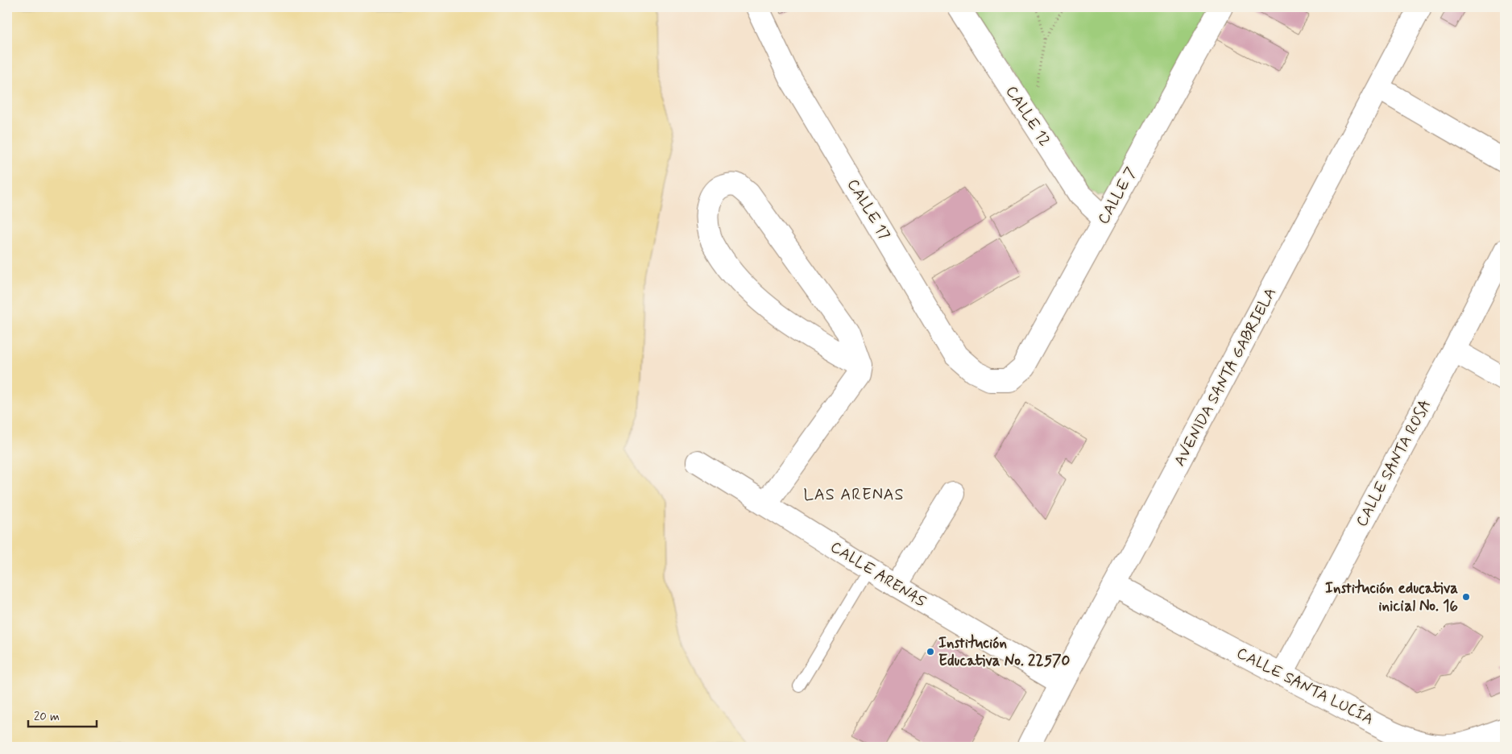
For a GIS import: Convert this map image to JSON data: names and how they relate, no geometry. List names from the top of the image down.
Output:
{
  "streets": {
    "street": [
      "CALLE 12",
      "CALLE 7",
      "CALLE 17",
      "AVENIDA SANTA GABRIELA",
      "CALLE SANTA ROSA",
      "CALLE ARENAS",
      "CALLE SANTA LUCÍA"
    ]
  },
  "crossings": [
    ["CALLE 12", "CALLE 7"],
    ["CALLE 7", "CALLE 17"],
    ["AVENIDA SANTA GABRIELA", "CALLE ARENAS"],
    ["AVENIDA SANTA GABRIELA", "CALLE SANTA LUCÍA"],
    ["CALLE SANTA ROSA", "CALLE SANTA LUCÍA"]
  ],
  "districts": ["LAS ARENAS"],
  "places": ["Institución educativa inicial No. 16", "Institución Educativa No. 22570"],
  "scale_bar": "20 m"
}
